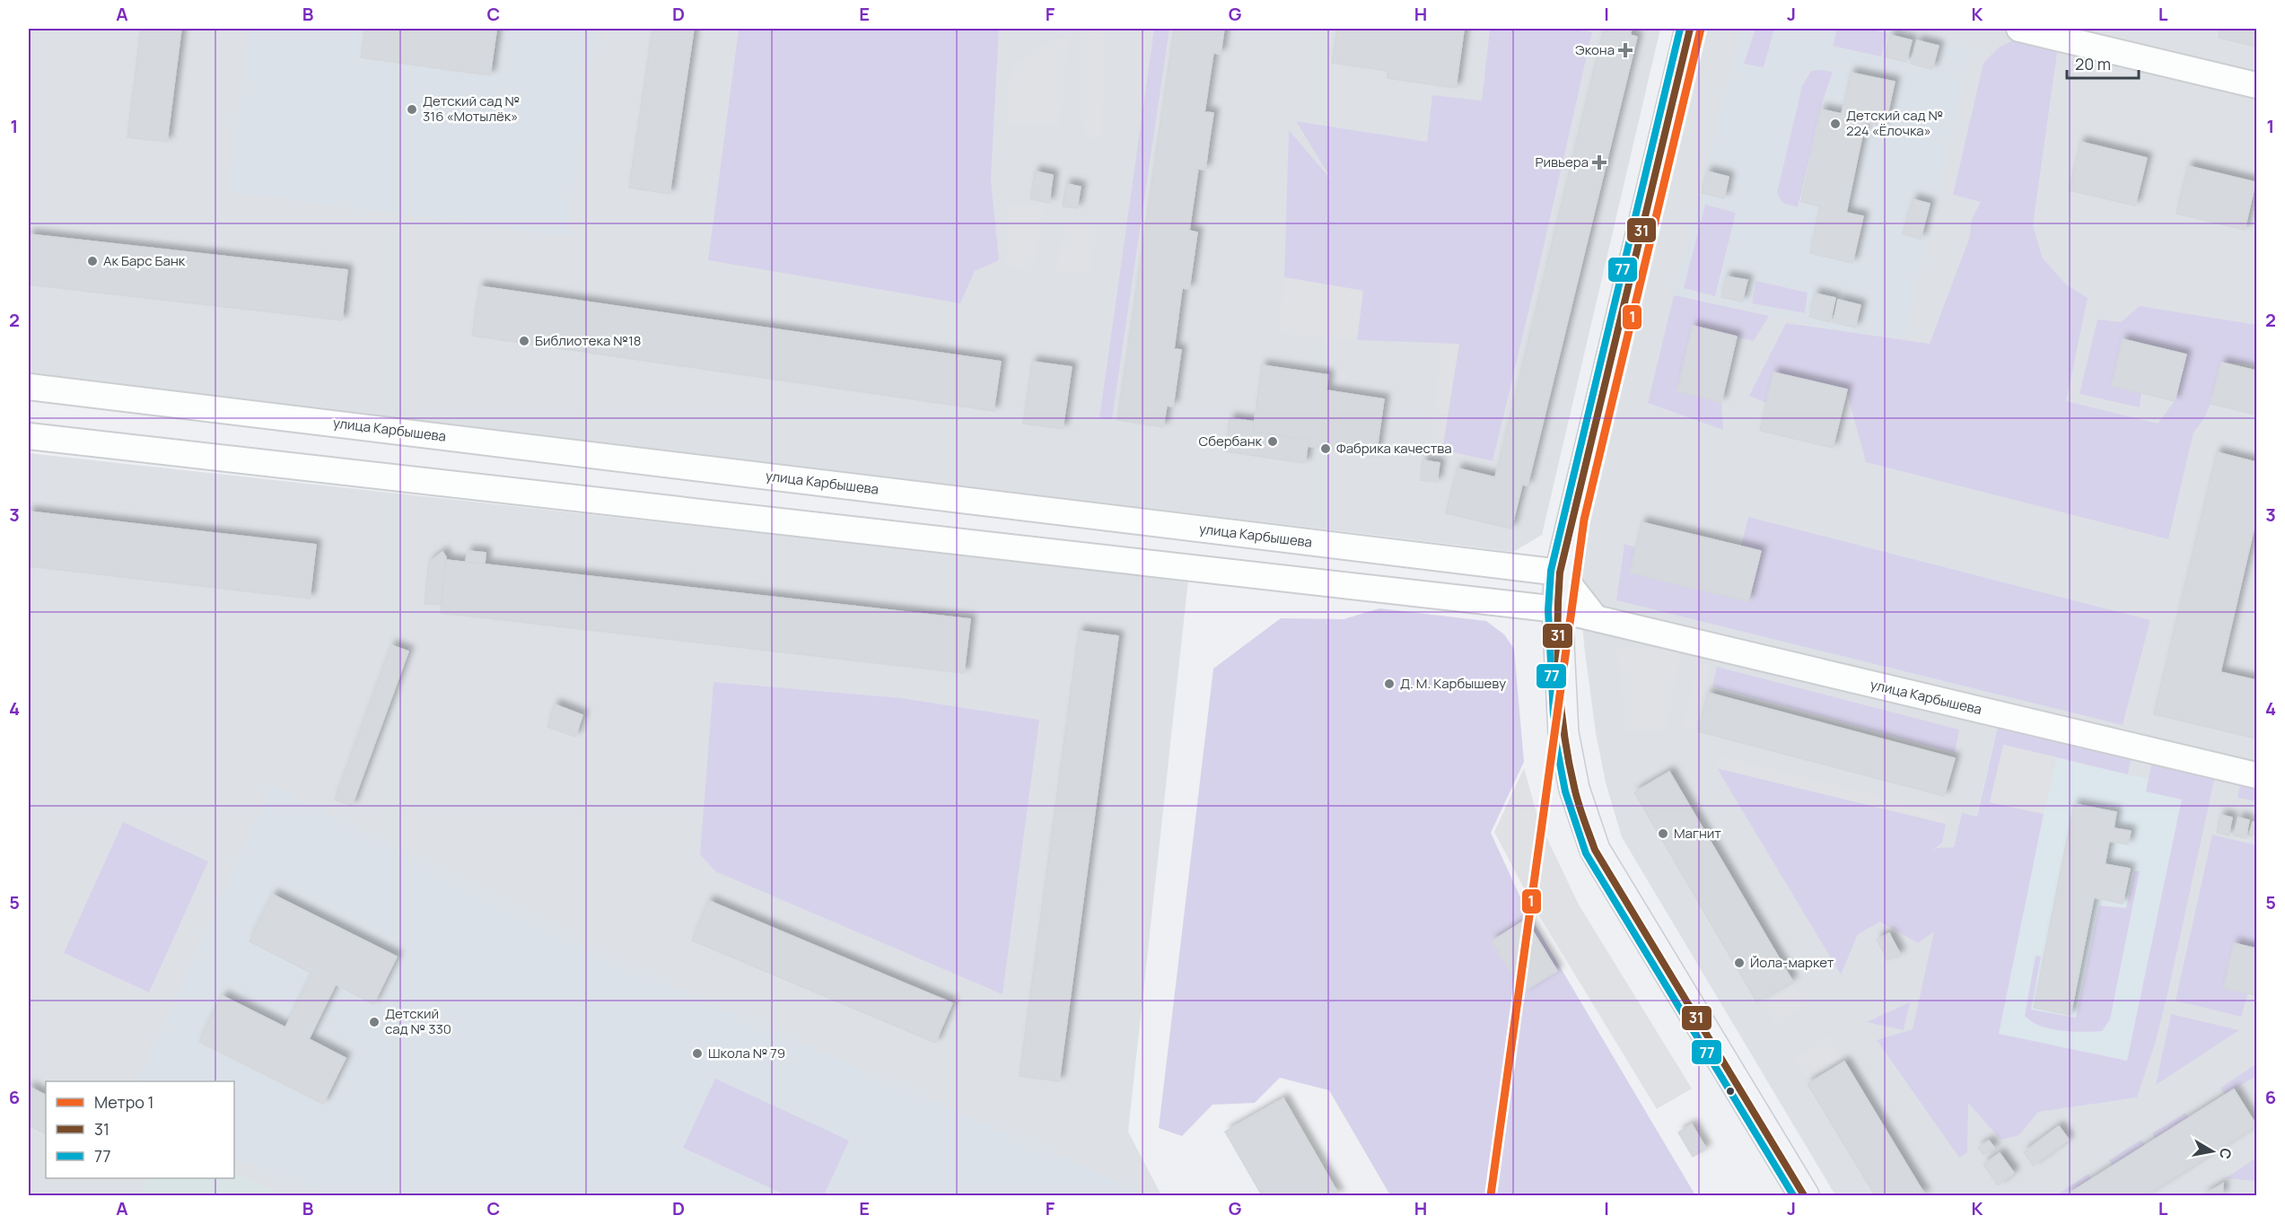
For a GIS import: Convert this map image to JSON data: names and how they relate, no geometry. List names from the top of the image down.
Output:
{
  "streets": {
    "street": ["улица Карбышева"]
  },
  "places": {
    "health": ["Экона", "Ривьера"],
    "other": [
      "Детский сад № 316 «Мотылёк»",
      "Детский сад № 224 «Ёлочка»",
      "Ак Барс Банк",
      "Библиотека №18",
      "Сбербанк",
      "Фабрика качества",
      "Д. М. Карбышеву",
      "Магнит",
      "Йола-маркет",
      "Детский сад № 330",
      "Школа № 79"
    ]
  },
  "lines": ["metro line 1", "transit line 31", "transit line 77"],
  "legend": ["Метро 1", "31", "77"],
  "scale_bar": "20 m",
  "north": "right",
  "grid": {
    "columns": [
      "A",
      "B",
      "C",
      "D",
      "E",
      "F",
      "G",
      "H",
      "I",
      "J",
      "K",
      "L"
    ],
    "rows": [
      "1",
      "2",
      "3",
      "4",
      "5",
      "6"
    ]
  }
}
